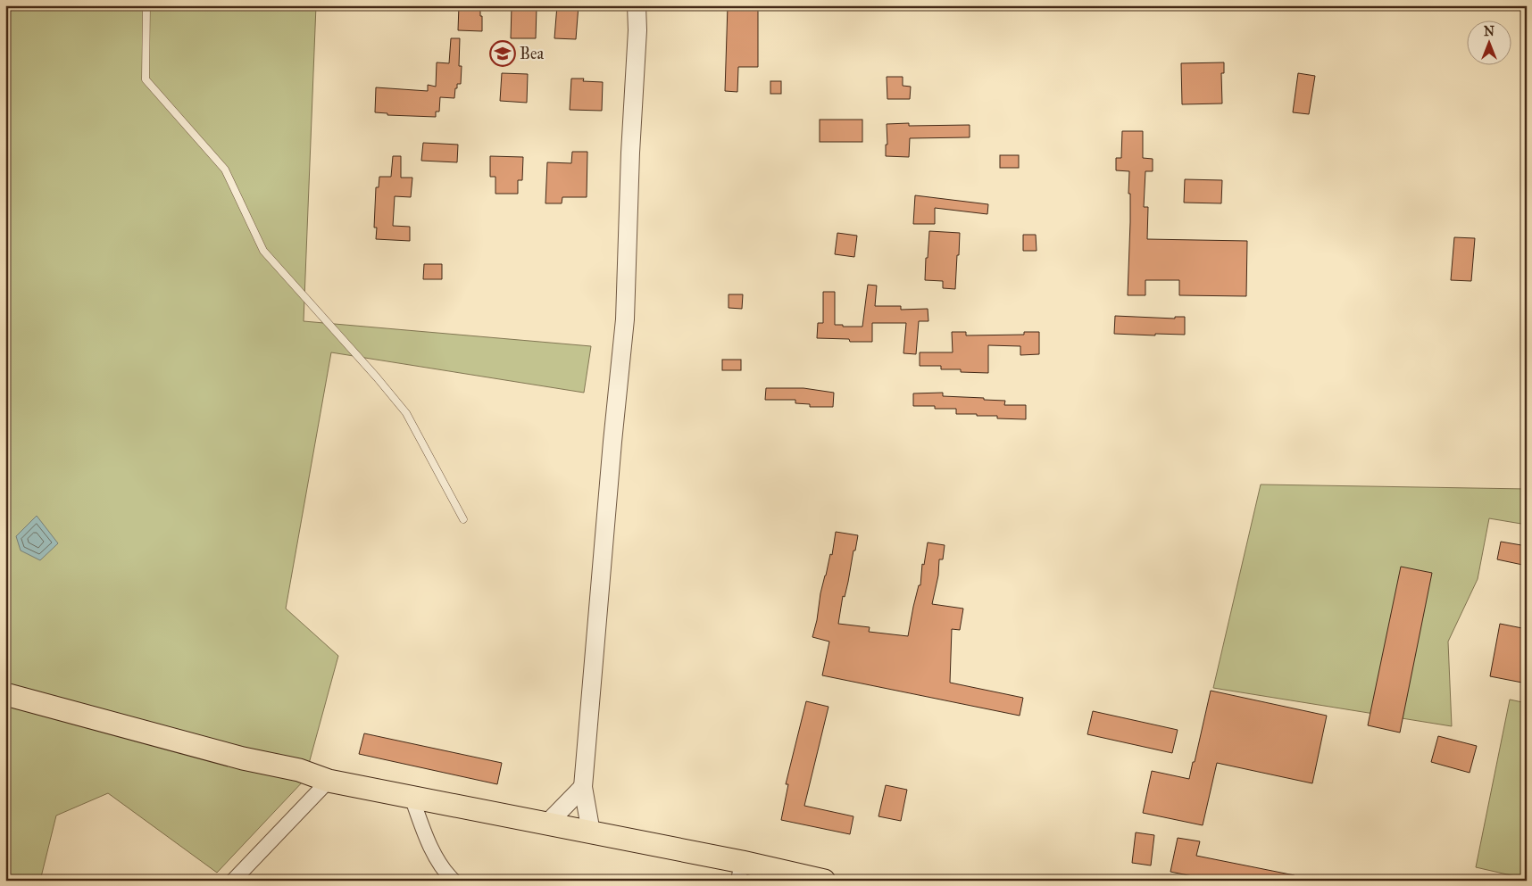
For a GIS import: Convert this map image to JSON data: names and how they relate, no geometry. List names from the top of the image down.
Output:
{
  "places": {
    "school or university": ["Bea"]
  },
  "north": "top"
}
